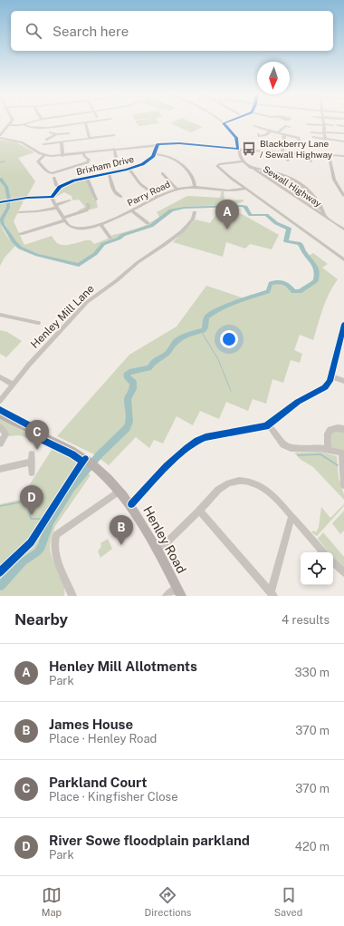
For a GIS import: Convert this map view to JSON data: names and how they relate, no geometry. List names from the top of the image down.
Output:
{
  "streets": {
    "main road": ["Henley Road"],
    "street": [
      "Brixham Drive",
      "Sewall Highway",
      "Parry Road",
      "Henley Mill Lane"
    ]
  },
  "places": {
    "bus stop": ["Blackberry Lane / Sewall Highway"]
  },
  "north": "bottom",
  "page": {
    "search": "Search here",
    "pins": [
      "A",
      "C",
      "D",
      "B"
    ],
    "heading": ["Nearby", "4 results"],
    "list": [
      {
        "mark": "A",
        "name": "Henley Mill Allotments",
        "note": "Park",
        "value": "330 m"
      },
      {
        "mark": "B",
        "name": "James House",
        "note": "Place · Henley Road",
        "value": "370 m"
      },
      {
        "mark": "C",
        "name": "Parkland Court",
        "note": "Place · Kingfisher Close",
        "value": "370 m"
      },
      {
        "mark": "D",
        "name": "River Sowe floodplain parkland",
        "note": "Park",
        "value": "420 m"
      }
    ],
    "nav": ["Map", "Directions", "Saved"]
  }
}
